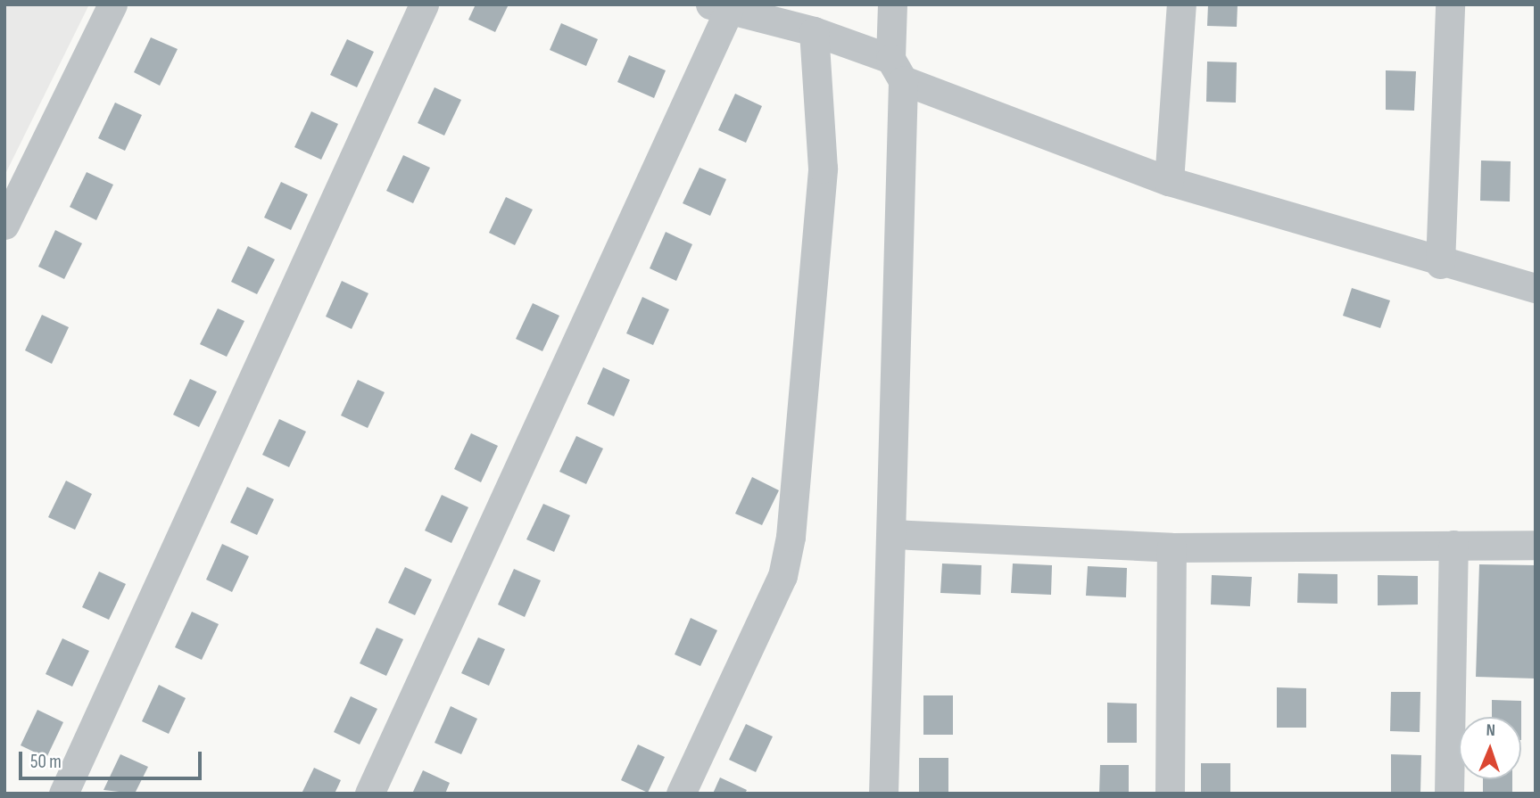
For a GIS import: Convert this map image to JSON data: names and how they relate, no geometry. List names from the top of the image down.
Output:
{
  "scale_bar": "50 m",
  "north": "top"
}
